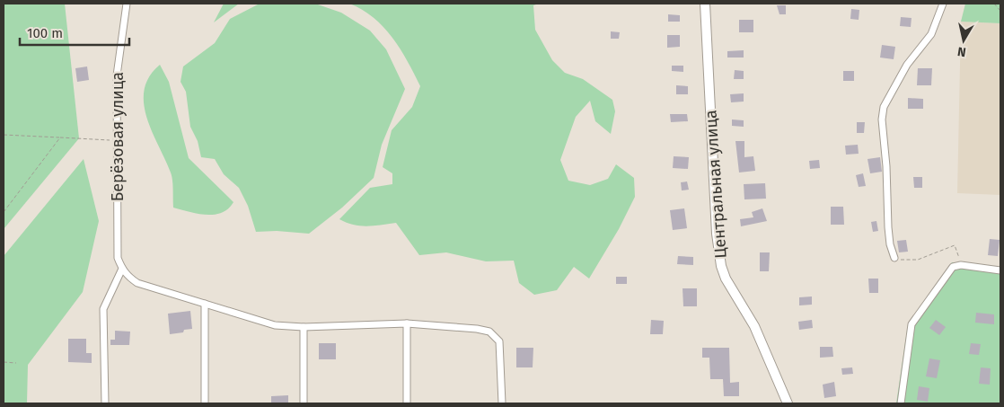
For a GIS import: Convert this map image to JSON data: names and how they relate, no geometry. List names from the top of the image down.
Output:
{
  "streets": {
    "street": ["Берёзовая улица", "Центральная улица"]
  },
  "scale_bar": "100 m",
  "north": "bottom"
}
